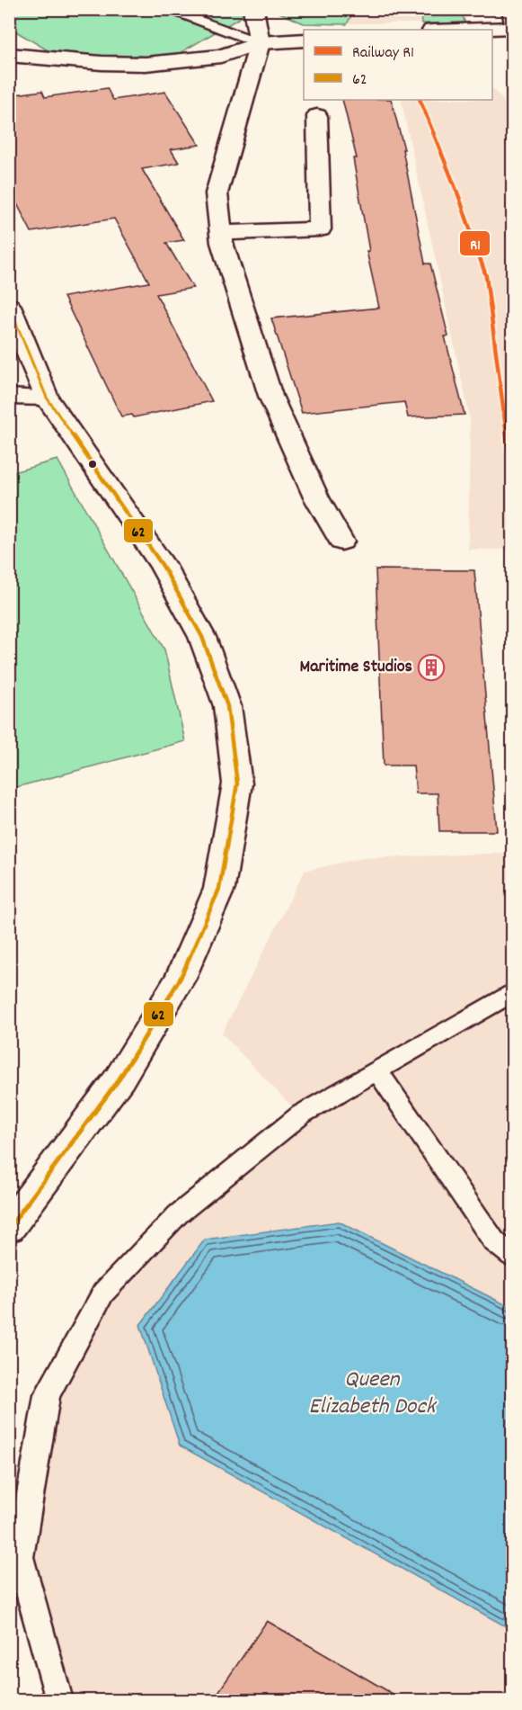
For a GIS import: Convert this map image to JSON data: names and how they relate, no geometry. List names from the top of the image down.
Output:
{
  "water": ["Queen Elizabeth Dock"],
  "places": {
    "building": ["Maritime Studios"]
  },
  "lines": ["rail line R1", "transit line 62"],
  "legend": ["Railway R1", "62"]
}
